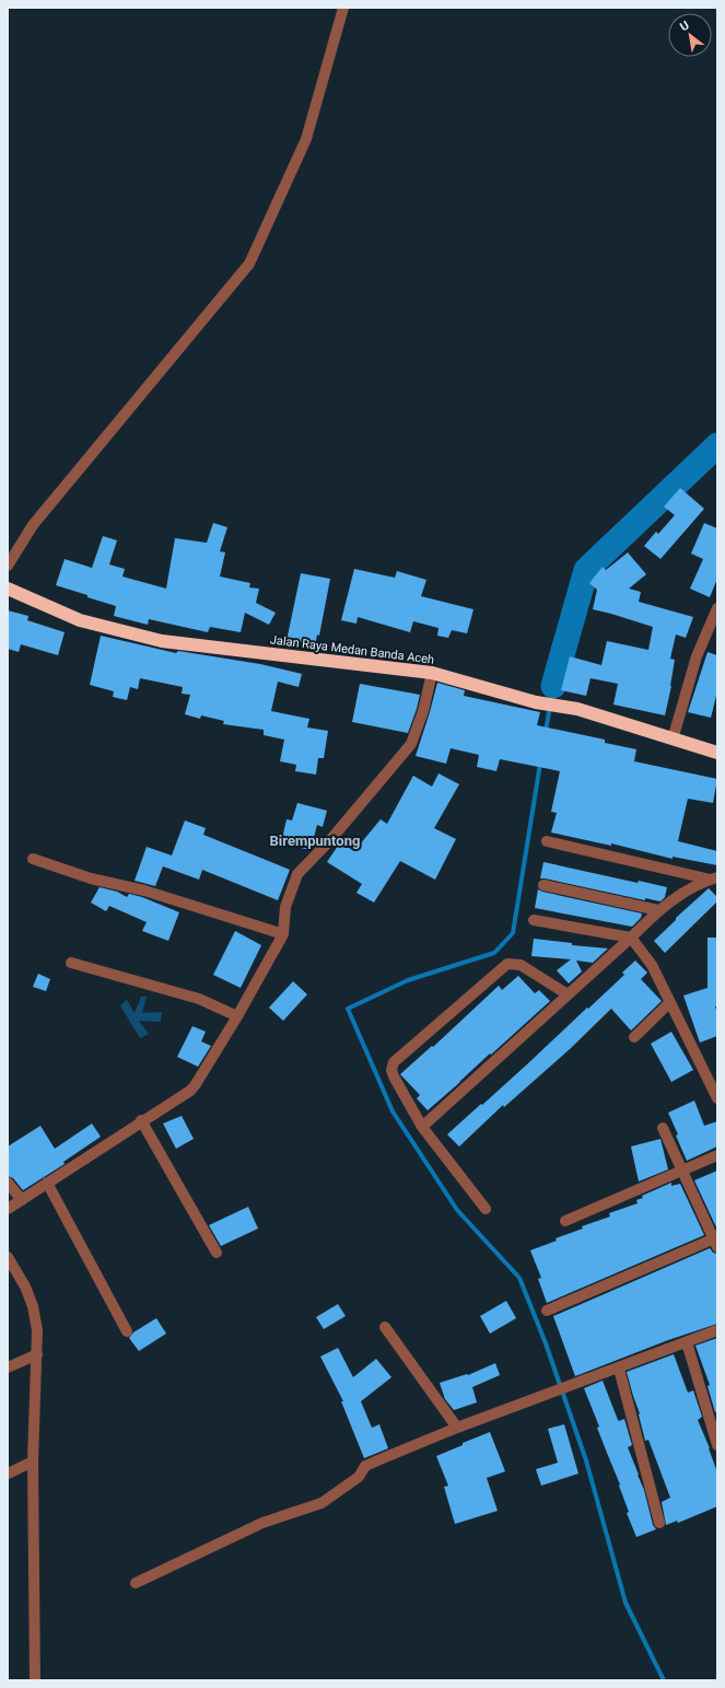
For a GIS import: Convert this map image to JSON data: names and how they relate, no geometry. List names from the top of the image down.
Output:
{
  "streets": {
    "highway": ["Jalan Raya Medan Banda Aceh"]
  },
  "districts": ["Birempuntong"],
  "north": "top left"
}
